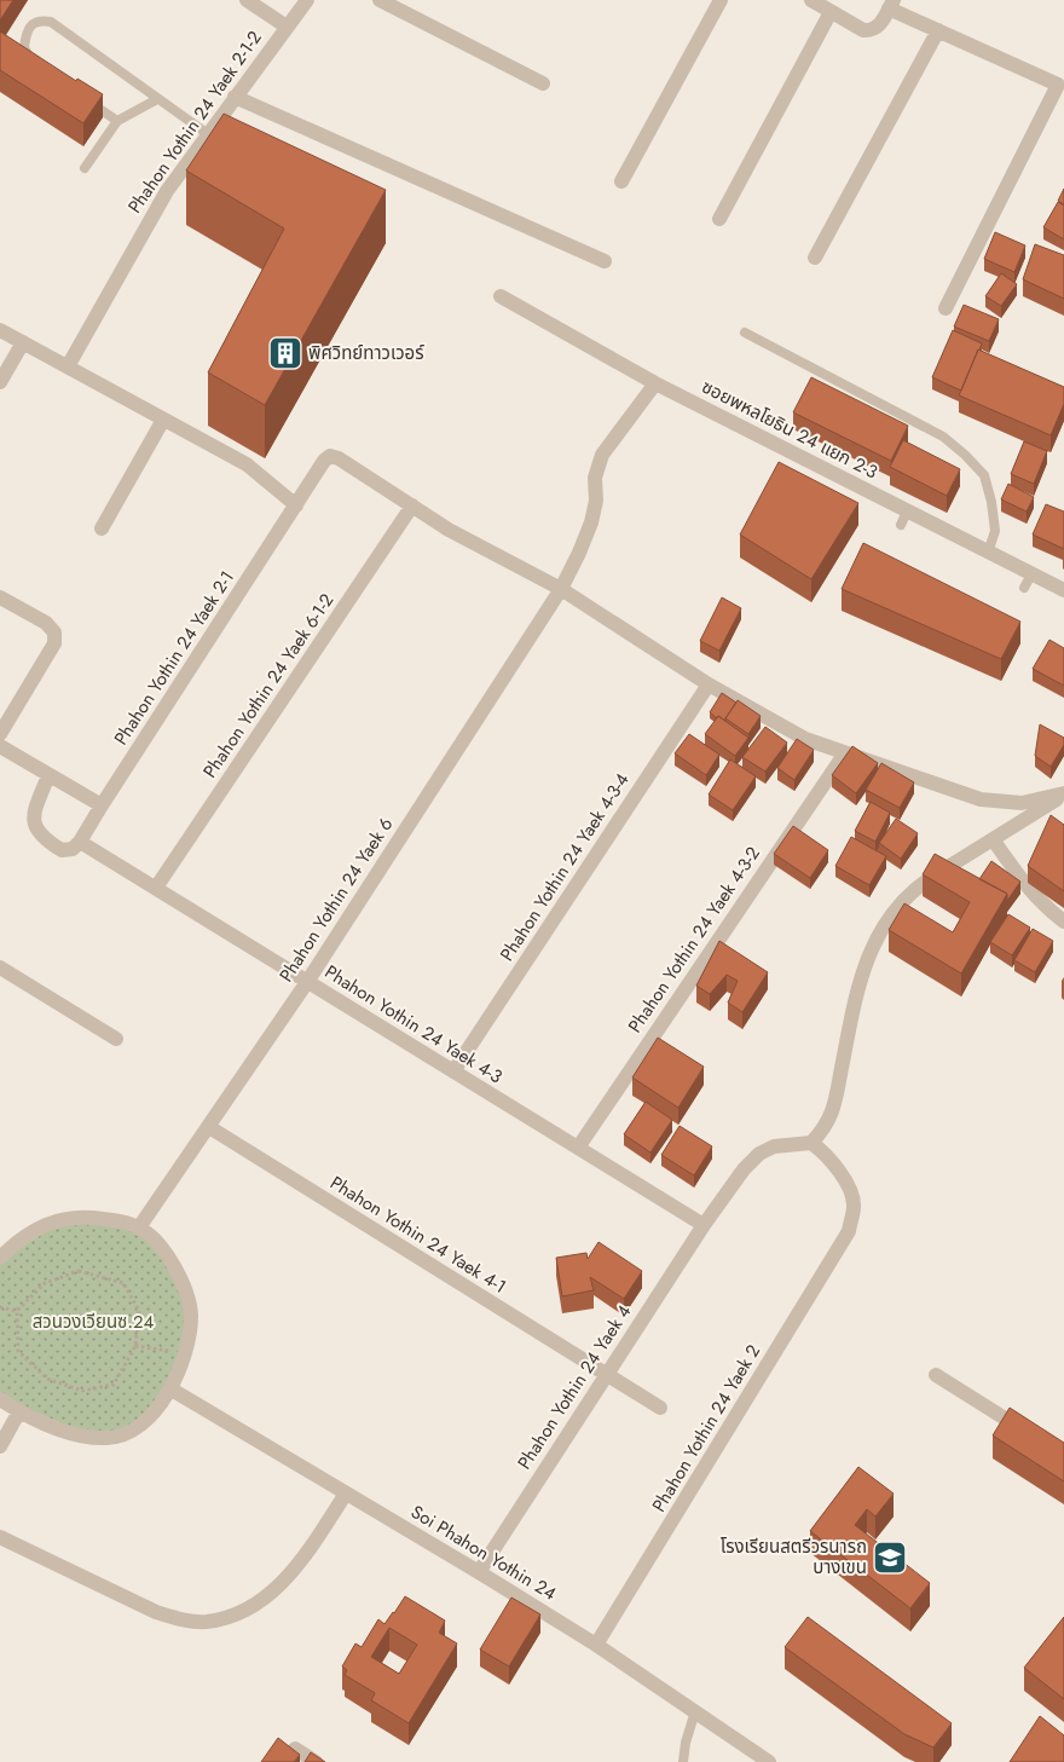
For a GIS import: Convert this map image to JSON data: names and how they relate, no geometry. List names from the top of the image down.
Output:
{
  "streets": {
    "street": [
      "Phahon Yothin 24 Yaek 2-1-2",
      "ซอยพหลโยธิน 24 แยก 2-3",
      "Phahon Yothin 24 Yaek 2-1",
      "Phahon Yothin 24 Yaek 6-1-2",
      "Phahon Yothin 24 Yaek 4-3-4",
      "Phahon Yothin 24 Yaek 6",
      "Phahon Yothin 24 Yaek 4-3-2",
      "Phahon Yothin 24 Yaek 4-3",
      "Phahon Yothin 24 Yaek 4-1",
      "Phahon Yothin 24 Yaek 4",
      "Phahon Yothin 24 Yaek 2",
      "Soi Phahon Yothin 24"
    ]
  },
  "crossings": [
    ["ซอยพหลโยธิน 24 แยก 2-3", "Phahon Yothin 24 Yaek 6"],
    ["Phahon Yothin 24 Yaek 2-1", "Phahon Yothin 24 Yaek 6-1-2"],
    ["Phahon Yothin 24 Yaek 2-1", "Phahon Yothin 24 Yaek 4-3-4"],
    ["Phahon Yothin 24 Yaek 2-1", "Phahon Yothin 24 Yaek 6"],
    ["Phahon Yothin 24 Yaek 2-1", "Phahon Yothin 24 Yaek 4-3-2"],
    ["Phahon Yothin 24 Yaek 2-1", "Phahon Yothin 24 Yaek 4-3"],
    ["Phahon Yothin 24 Yaek 6-1-2", "Phahon Yothin 24 Yaek 4-3"],
    ["Phahon Yothin 24 Yaek 4-3-4", "Phahon Yothin 24 Yaek 4-3"],
    ["Phahon Yothin 24 Yaek 6", "Phahon Yothin 24 Yaek 4-3"],
    ["Phahon Yothin 24 Yaek 6", "Phahon Yothin 24 Yaek 4-1"],
    ["Phahon Yothin 24 Yaek 4-3-2", "Phahon Yothin 24 Yaek 4-3"],
    ["Phahon Yothin 24 Yaek 4-3", "Phahon Yothin 24 Yaek 4"],
    ["Phahon Yothin 24 Yaek 4-1", "Phahon Yothin 24 Yaek 4"],
    ["Phahon Yothin 24 Yaek 4", "Soi Phahon Yothin 24"],
    ["Phahon Yothin 24 Yaek 2", "Soi Phahon Yothin 24"]
  ],
  "parks": ["สวนวงเวียนซ.24"],
  "places": {
    "building": ["พิศวิทย์ทาวเวอร์"],
    "school or university": ["โรงเรียนสตรีวรนารถ บางเขน"]
  }
}
